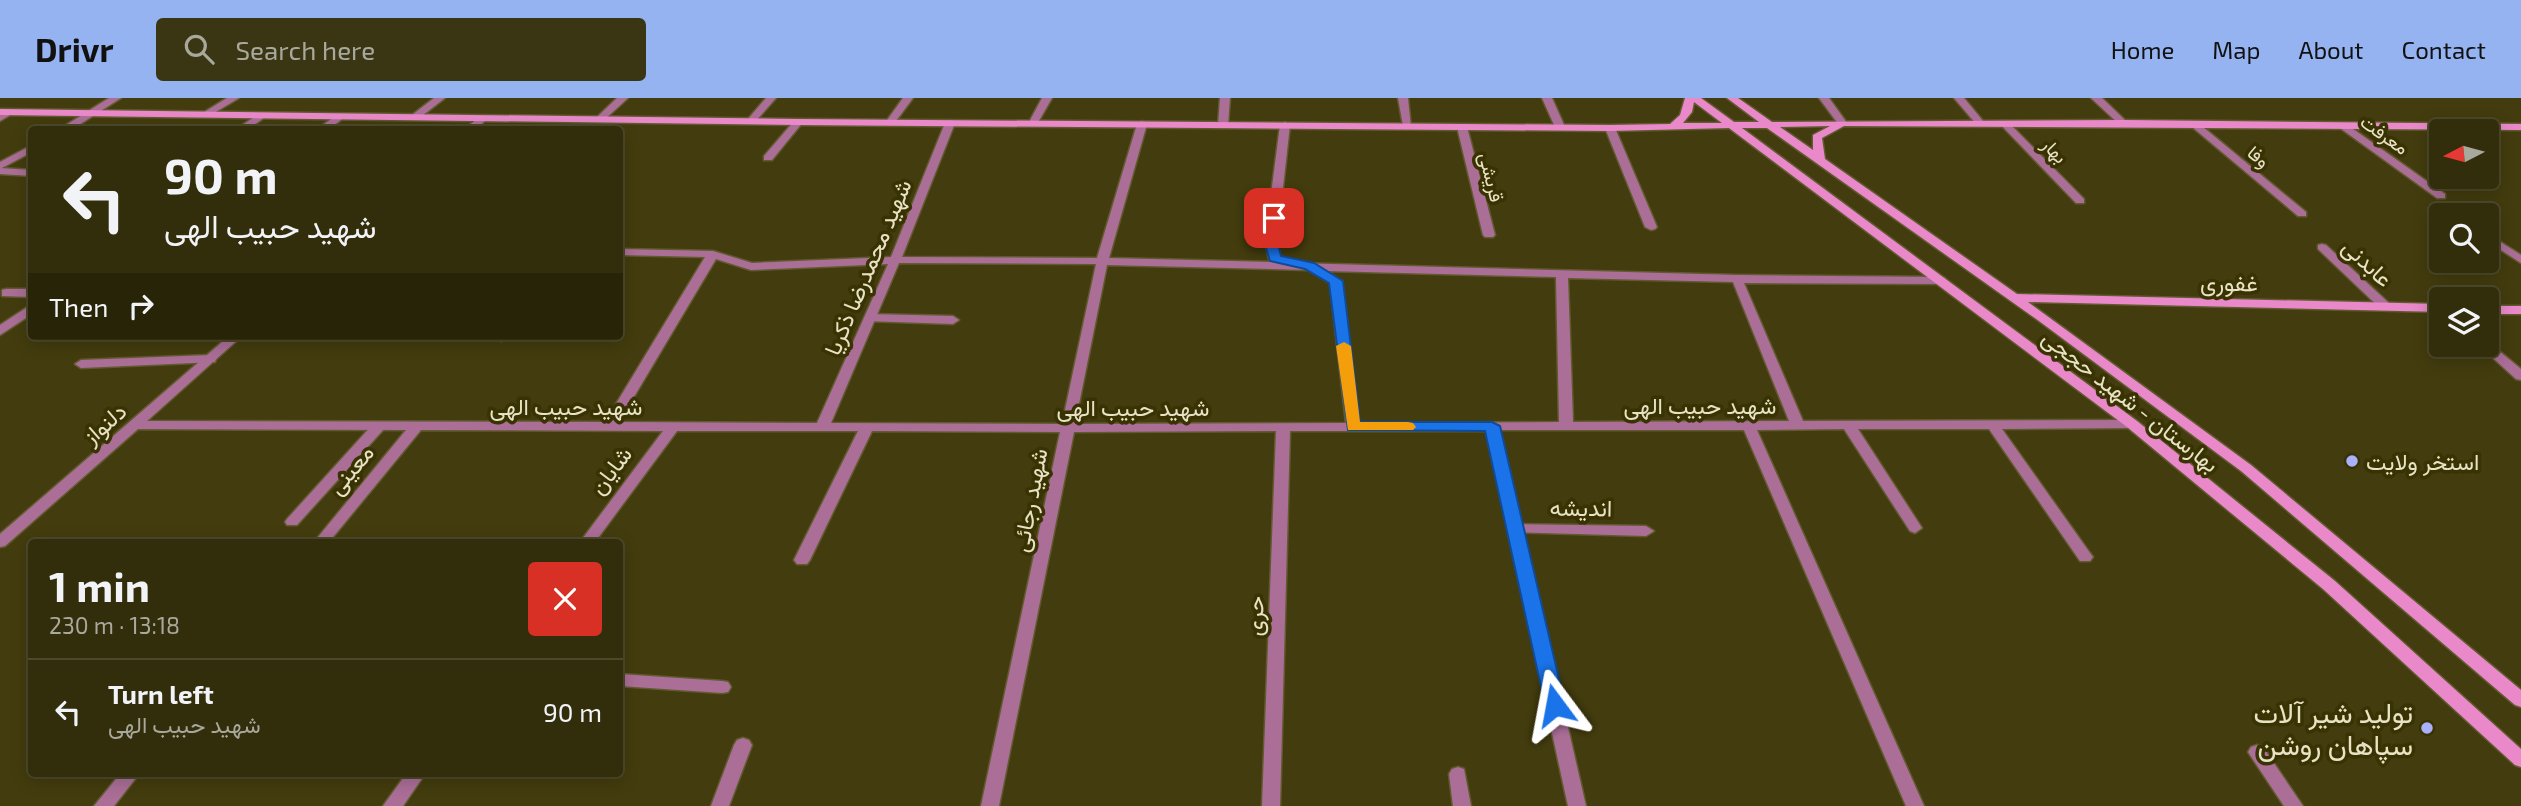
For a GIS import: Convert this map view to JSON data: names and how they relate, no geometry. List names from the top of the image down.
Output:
{
  "streets": {
    "main road": ["غفوری", "بهارستان - شهید حججی"],
    "street": [
      "معرفت",
      "بهار",
      "وفا",
      "قریشی",
      "عابدنی",
      "شهید محمدرضا ذکریا",
      "شهید حبیب الهی",
      "دلنواز",
      "معینی",
      "شایان",
      "شهید رجائی",
      "اندیشه",
      "حری"
    ]
  },
  "crossings": [
    ["عابدنی", "غفوری"],
    ["شهید محمدرضا ذکریا", "شهید حبیب الهی"],
    ["غفوری", "بهارستان - شهید حججی"],
    ["بهارستان - شهید حججی", "شهید حبیب الهی"],
    ["شهید حبیب الهی", "دلنواز"],
    ["شهید حبیب الهی", "معینی"],
    ["شهید حبیب الهی", "شایان"],
    ["شهید حبیب الهی", "شهید رجائی"],
    ["شهید حبیب الهی", "حری"]
  ],
  "places": ["استخر ولایت", "تولید شیر آلات سپاهان روشن"],
  "north": "left",
  "page": {
    "header": "Drivr",
    "search": "Search here",
    "nav": [
      "Home",
      "Map",
      "About",
      "Contact"
    ],
    "turn": ["90 m", "شهید حبیب الهی"],
    "then": "Then",
    "heading": ["1 min", "230 m · 13:18"],
    "list": [
      {
        "name": "Turn left",
        "note": "شهید حبیب الهی",
        "value": "90 m"
      }
    ]
  }
}
